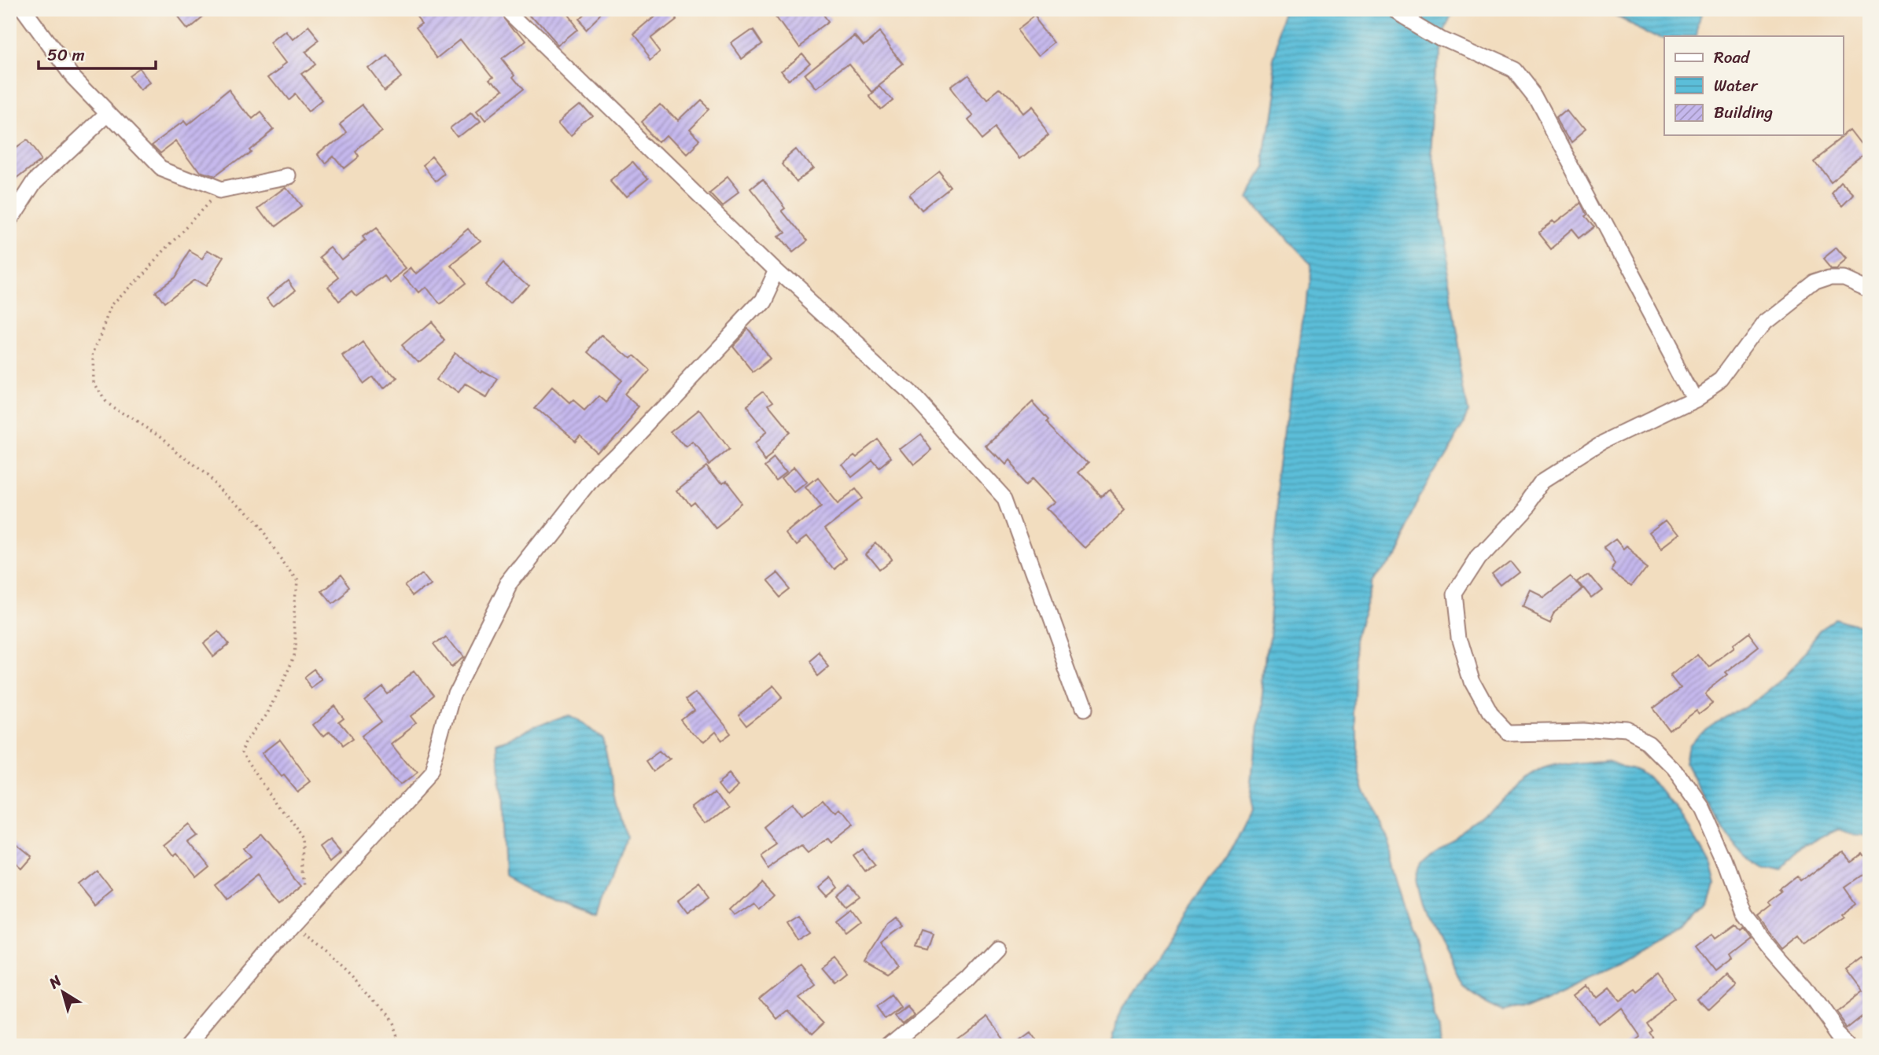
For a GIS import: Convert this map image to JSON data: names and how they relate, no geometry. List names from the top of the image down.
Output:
{
  "legend": ["Road", "Water", "Building"],
  "scale_bar": "50 m",
  "north": "top left"
}
